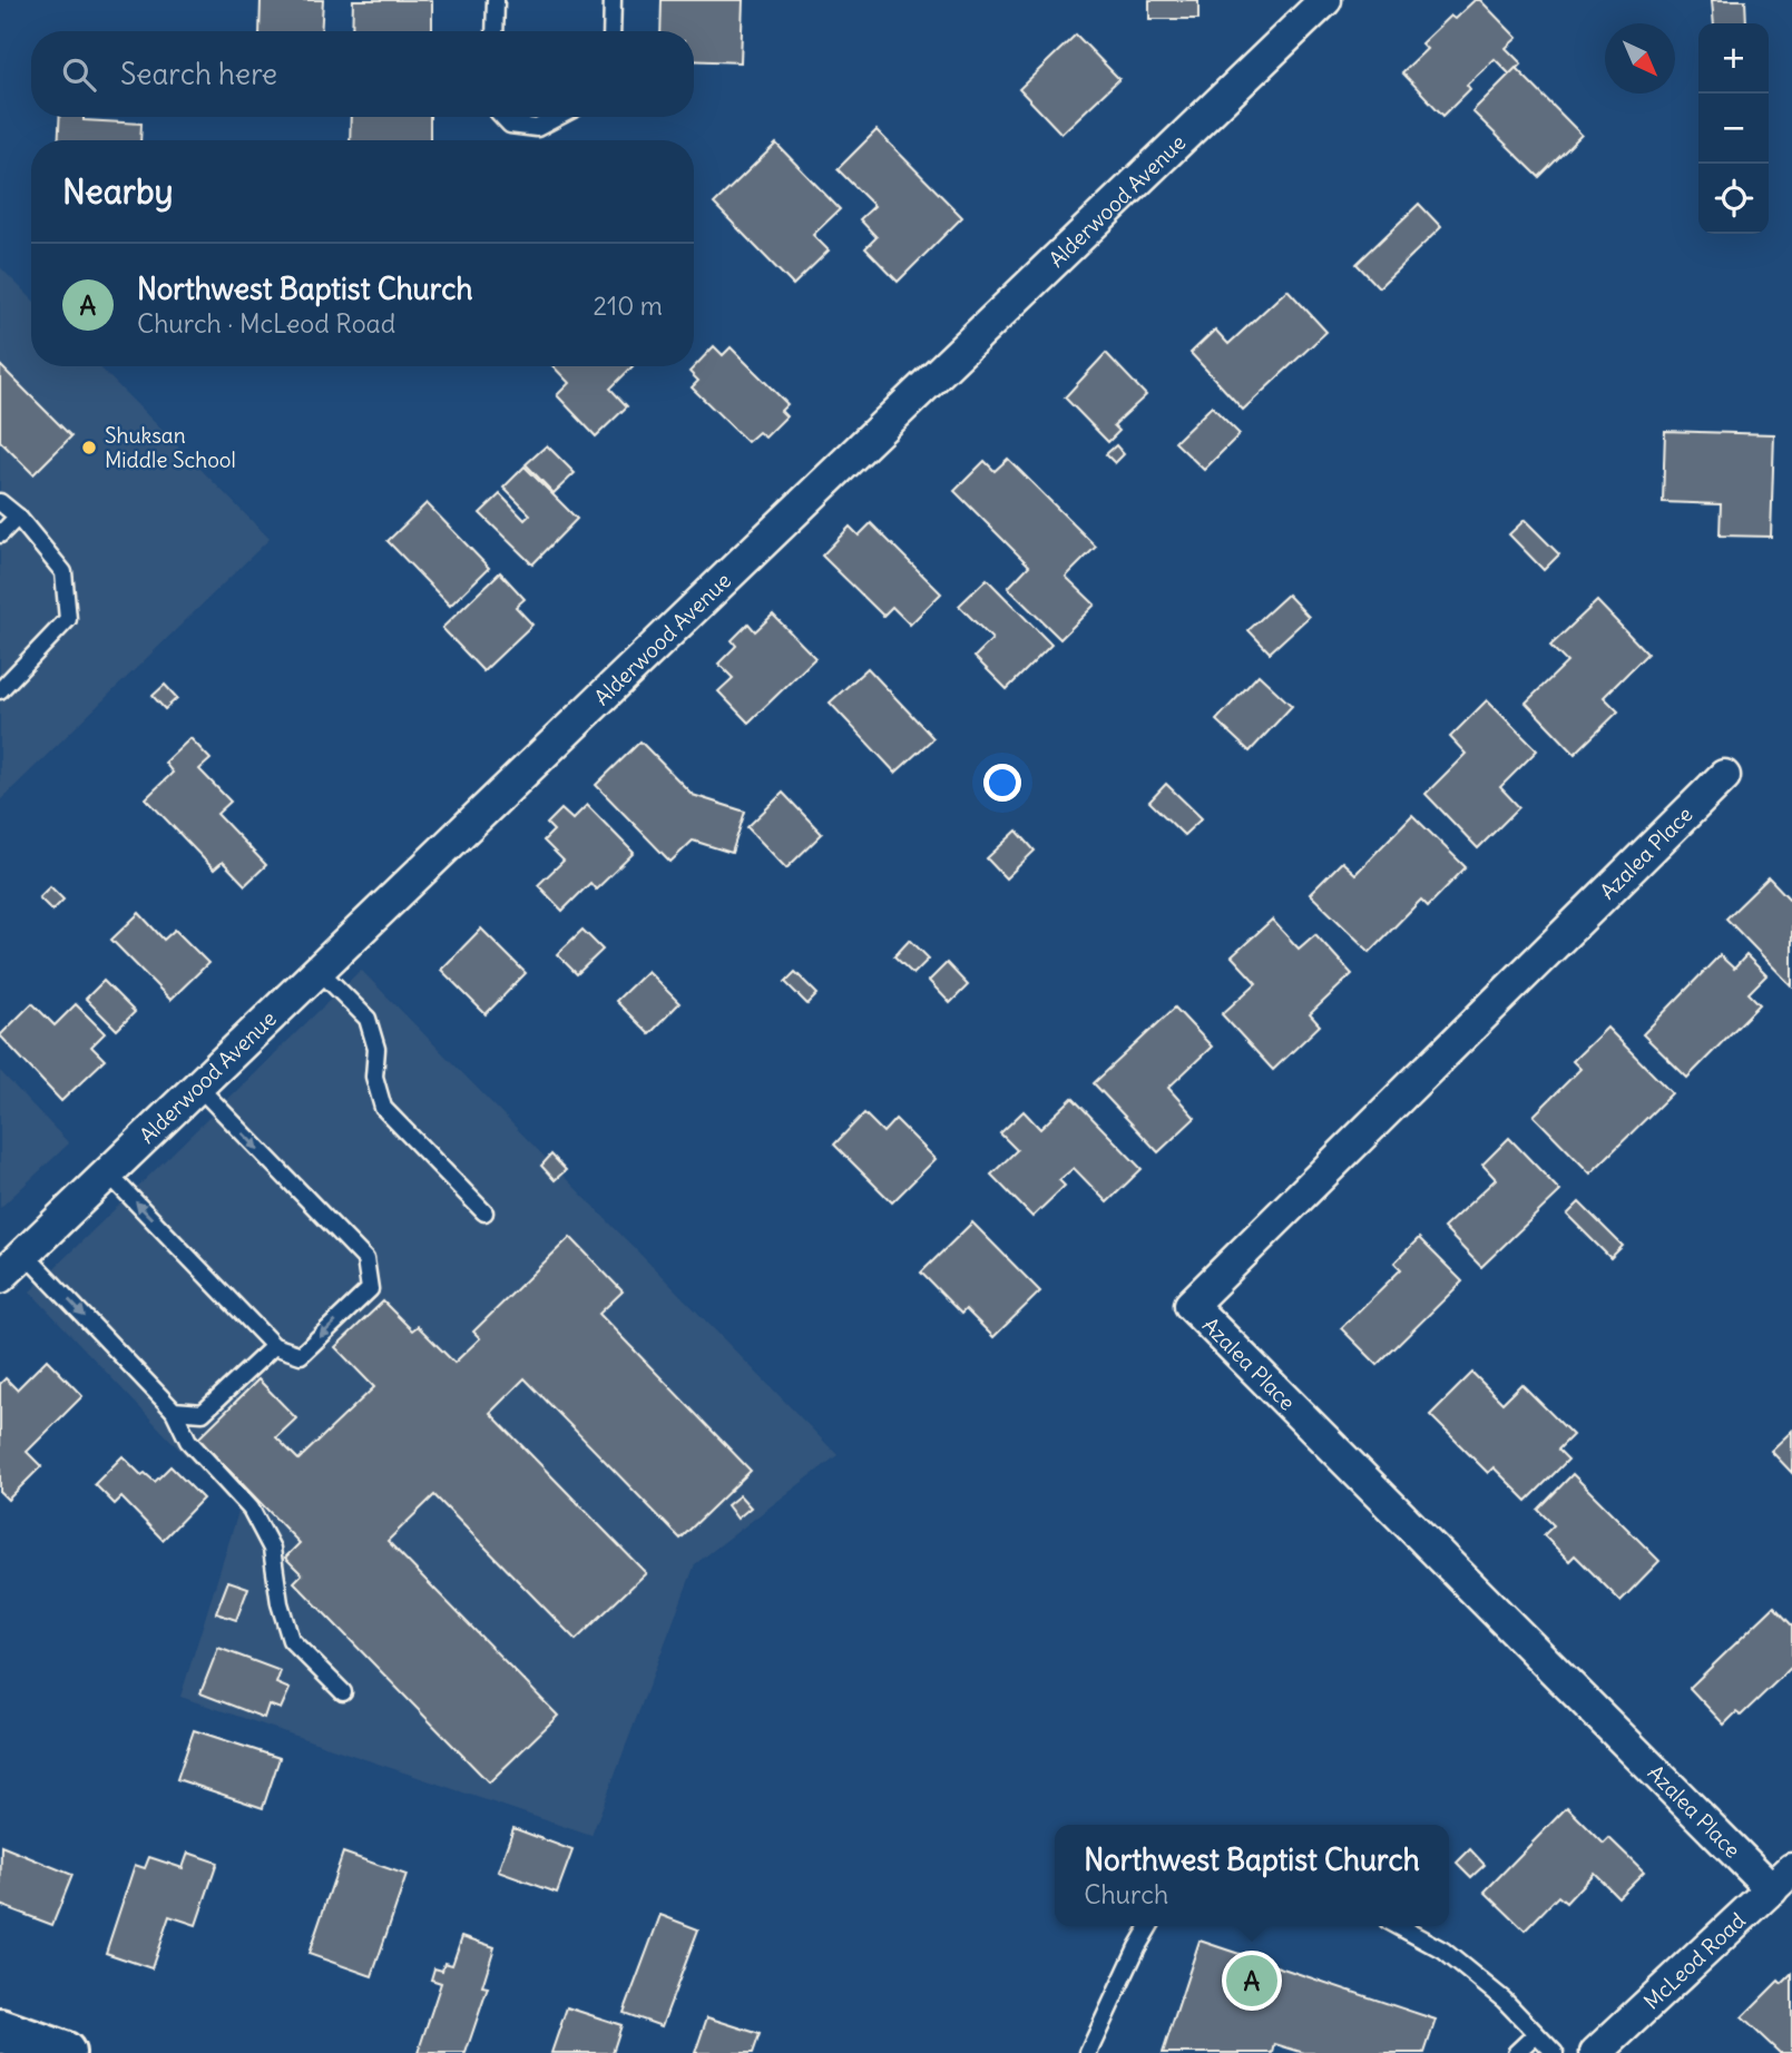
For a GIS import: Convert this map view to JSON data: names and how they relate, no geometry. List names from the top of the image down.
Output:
{
  "streets": {
    "street": ["Alderwood Avenue", "Azalea Place", "McLeod Road"]
  },
  "crossings": [
    ["Azalea Place", "McLeod Road"]
  ],
  "places": ["Shuksan Middle School"],
  "north": "bottom right",
  "page": {
    "map_buttons": ["+", "−"],
    "search": "Search here",
    "heading": "Nearby",
    "list": [
      {
        "mark": "A",
        "name": "Northwest Baptist Church",
        "note": "Church · McLeod Road",
        "value": "210 m"
      }
    ],
    "popup": ["Northwest Baptist Church", "Church"],
    "pins": "A"
  }
}
